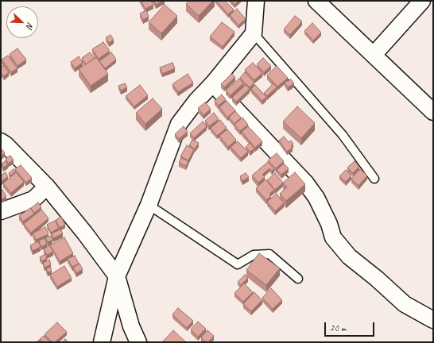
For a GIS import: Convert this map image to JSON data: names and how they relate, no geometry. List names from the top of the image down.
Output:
{
  "scale_bar": "20 m",
  "north": "bottom right"
}
